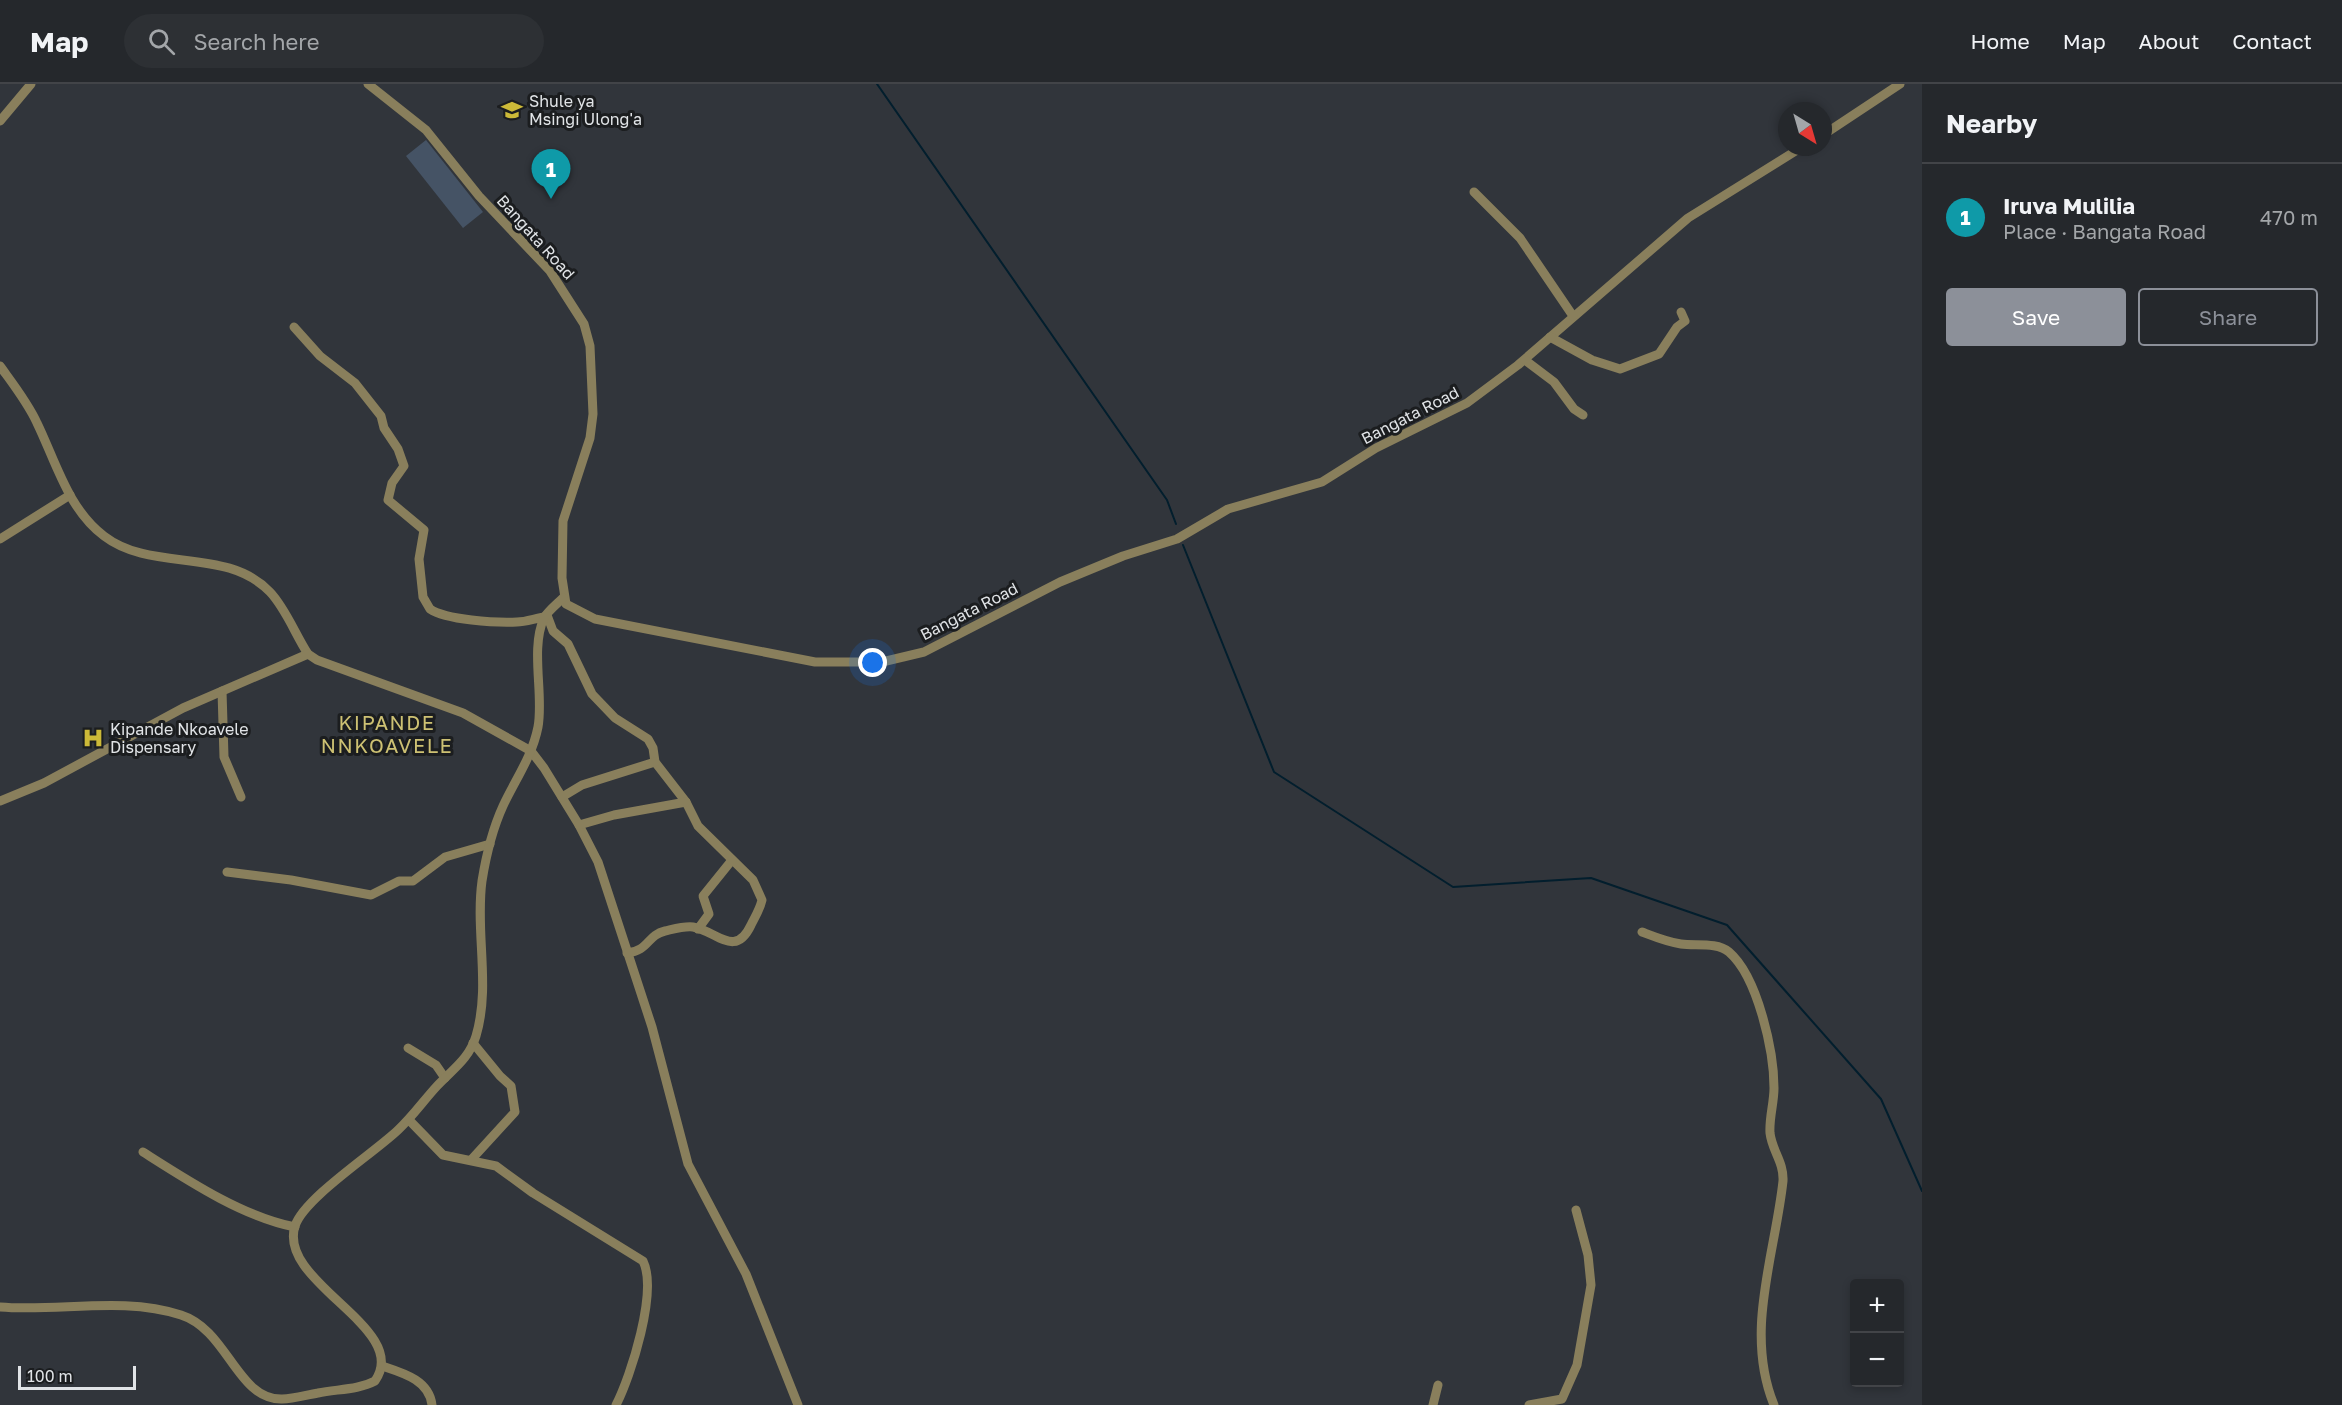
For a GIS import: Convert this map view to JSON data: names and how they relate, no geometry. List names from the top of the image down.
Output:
{
  "streets": {
    "street": ["Bangata Road"]
  },
  "districts": ["KIPANDE NNKOAVELE"],
  "places": {
    "school or university": ["Shule ya Msingi Ulong'a"],
    "hospital": ["Kipande Nkoavele Dispensary"]
  },
  "scale_bar": "100 m",
  "north": "bottom right",
  "page": {
    "header": "Map",
    "search": "Search here",
    "nav": [
      "Home",
      "Map",
      "About",
      "Contact"
    ],
    "heading": "Nearby",
    "pins": "1",
    "list": [
      {
        "mark": "1",
        "name": "Iruva Mulilia",
        "note": "Place · Bangata Road",
        "value": "470 m"
      }
    ],
    "buttons": ["Save", "Share"],
    "map_buttons": ["+", "−"],
    "scale": "100 m"
  }
}
